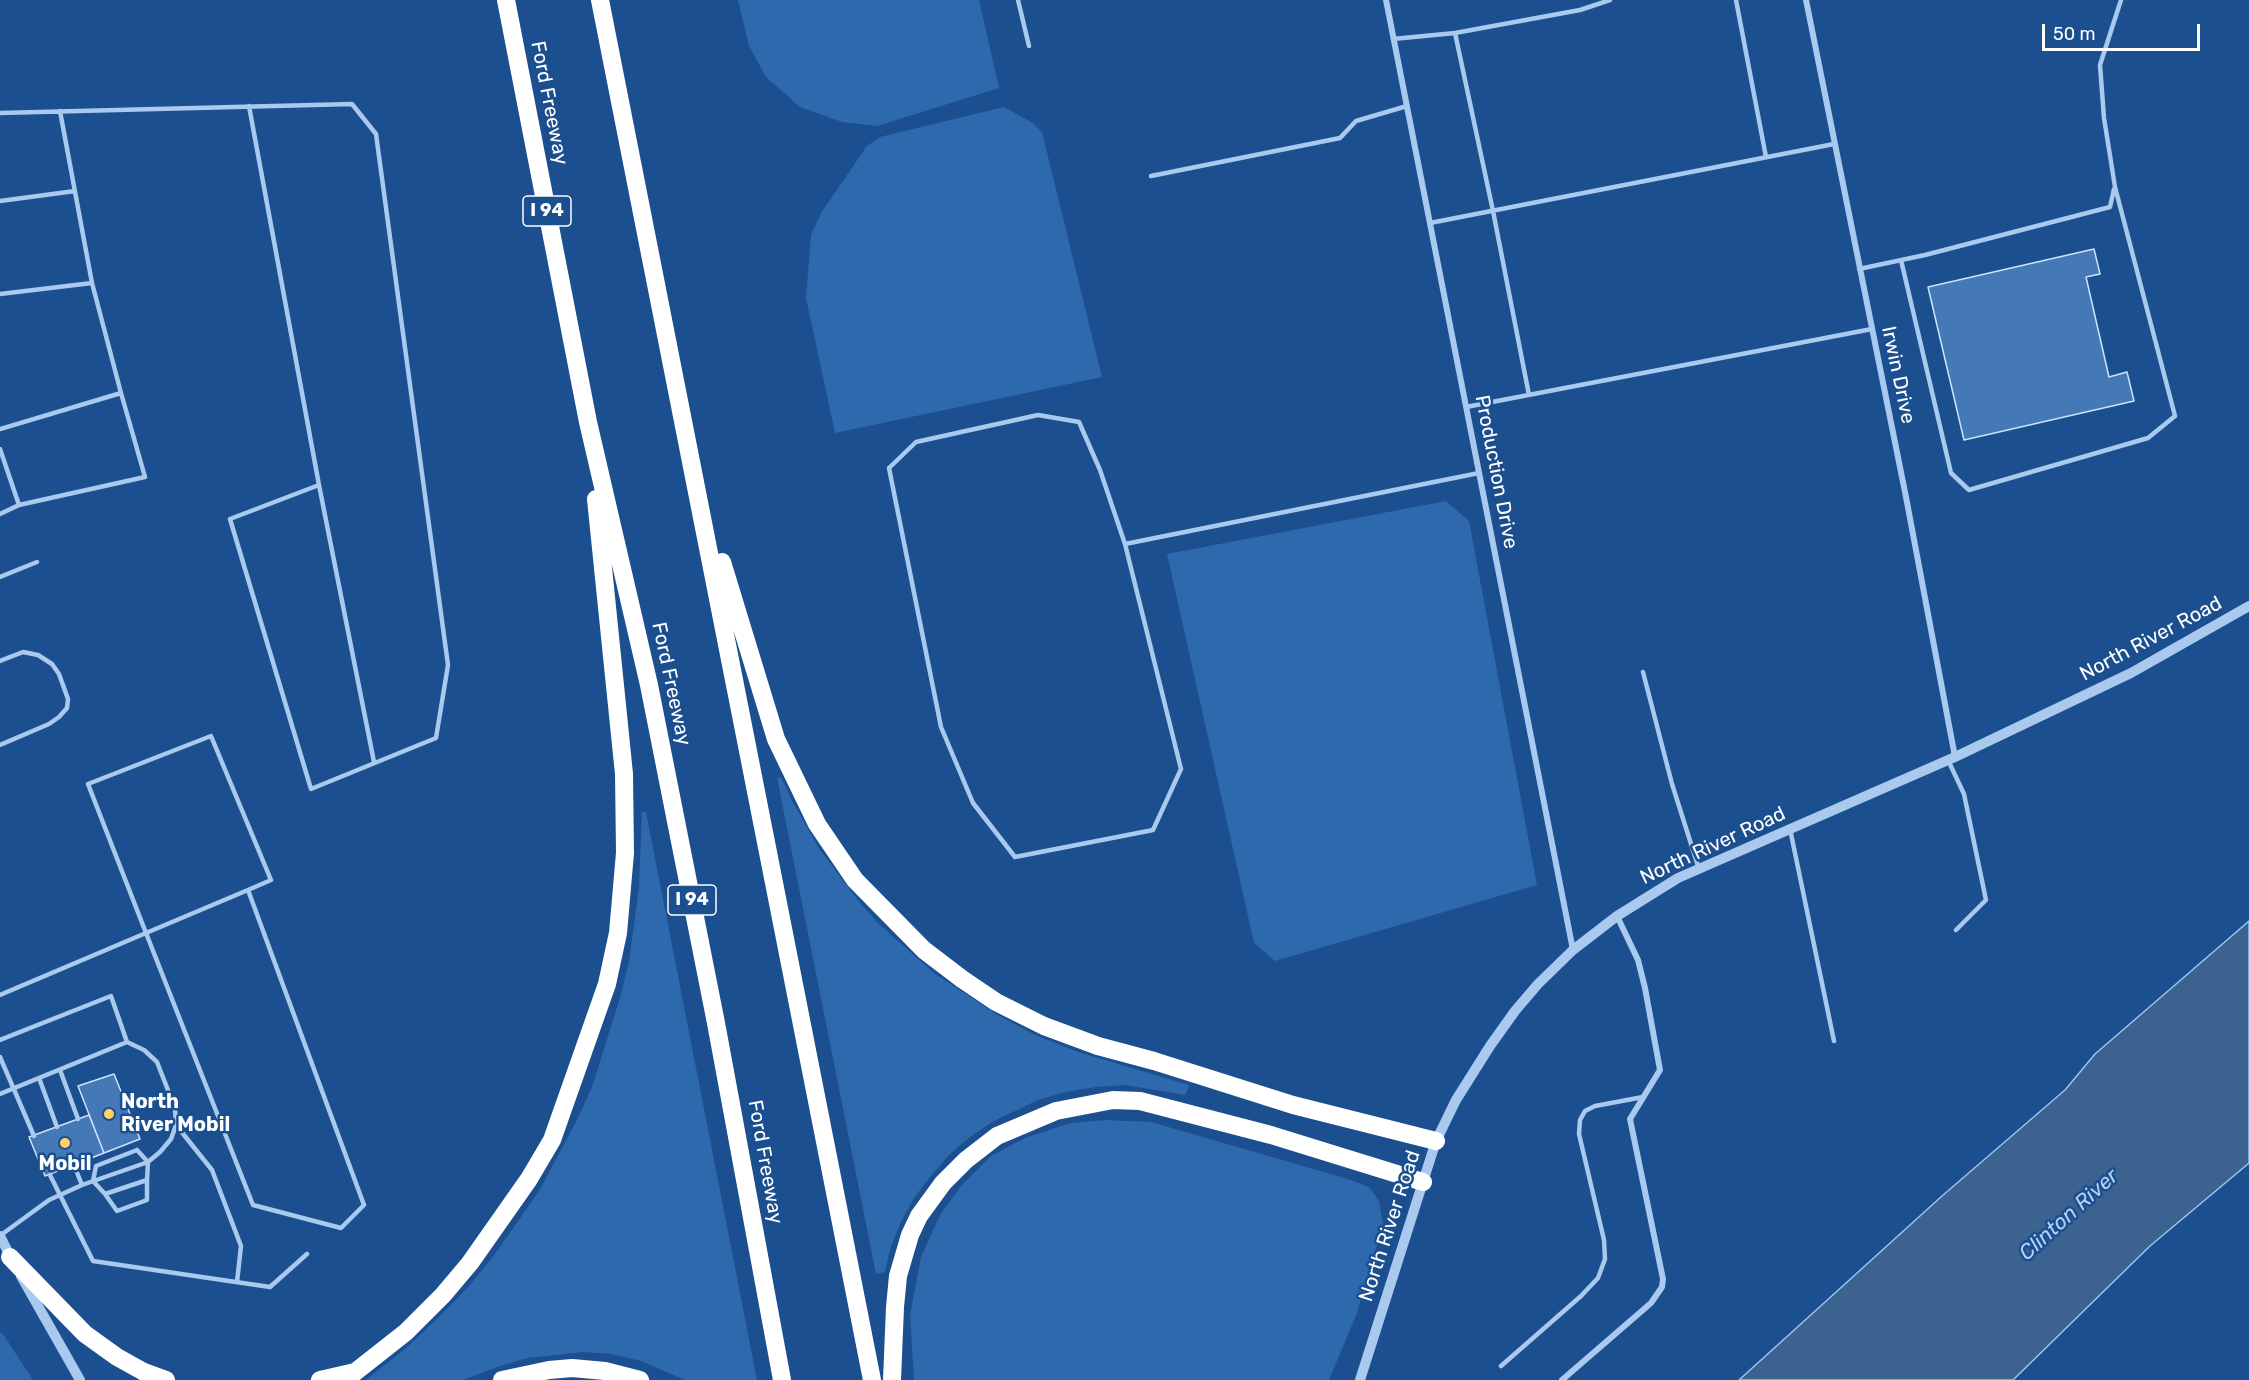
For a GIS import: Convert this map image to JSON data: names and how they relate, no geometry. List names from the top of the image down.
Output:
{
  "streets": {
    "highway": ["Ford Freeway", "I 94"],
    "street": ["Irwin Drive", "Production Drive", "North River Road"]
  },
  "crossings": [
    ["Irwin Drive", "North River Road"],
    ["Production Drive", "North River Road"]
  ],
  "water": ["Clinton River"],
  "places": ["North River Mobil", "Mobil"],
  "scale_bar": "50 m"
}
